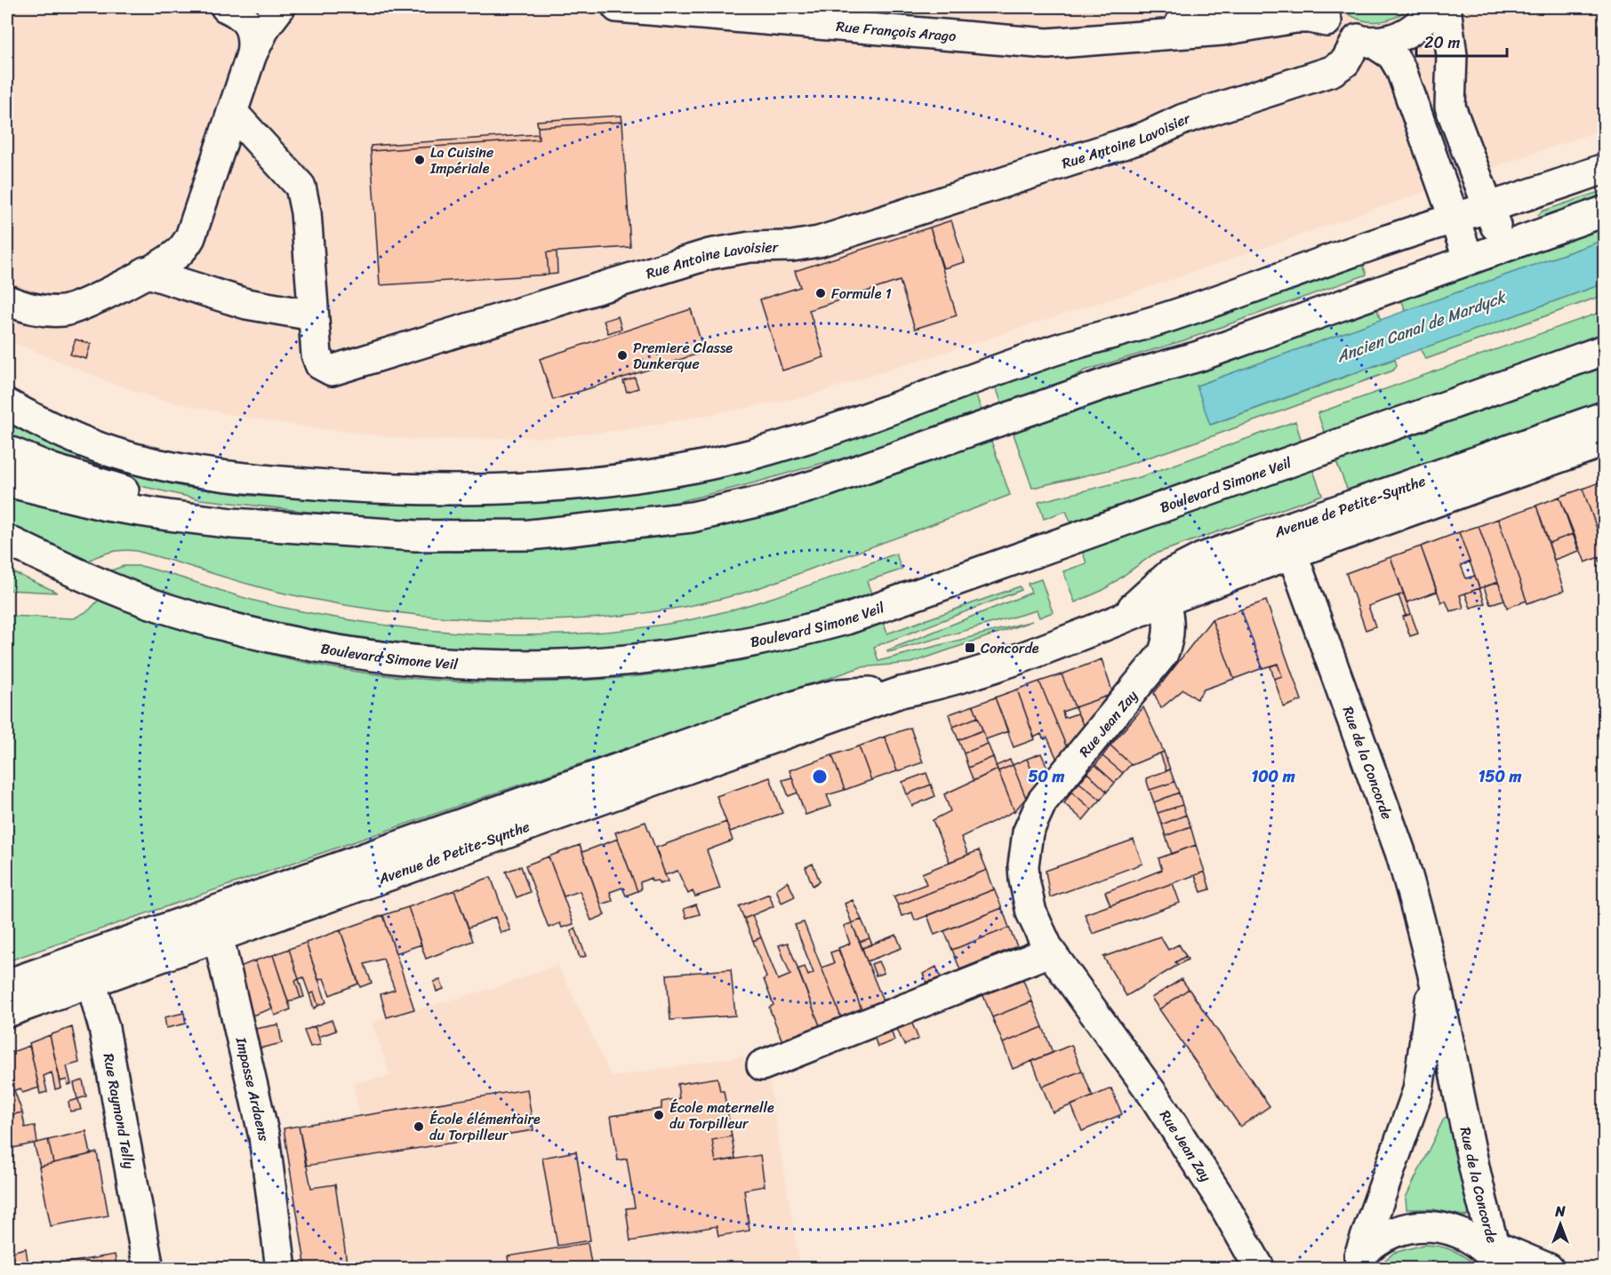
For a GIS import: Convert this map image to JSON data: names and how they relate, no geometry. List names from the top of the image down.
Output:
{
  "streets": {
    "street": [
      "Rue François Arago",
      "Rue Antoine Lavoisier",
      "Boulevard Simone Veil",
      "Avenue de Petite-Synthe",
      "Rue Jean Zay",
      "Rue de la Concorde",
      "Impasse Ardaens",
      "Rue Raymond Telly"
    ]
  },
  "crossings": [
    ["Avenue de Petite-Synthe", "Rue Jean Zay"],
    ["Avenue de Petite-Synthe", "Rue de la Concorde"],
    ["Avenue de Petite-Synthe", "Impasse Ardaens"],
    ["Avenue de Petite-Synthe", "Rue Raymond Telly"]
  ],
  "water": ["Ancien Canal de Mardyck"],
  "places": {
    "other": [
      "La Cuisine Impériale",
      "Formule 1",
      "Premiere Classe Dunkerque",
      "École maternelle du Torpilleur",
      "École élémentaire du Torpilleur"
    ],
    "transit": ["Concorde"]
  },
  "scale_bar": "20 m",
  "north": "top",
  "rings": ["50 m", "100 m", "150 m"]
}
